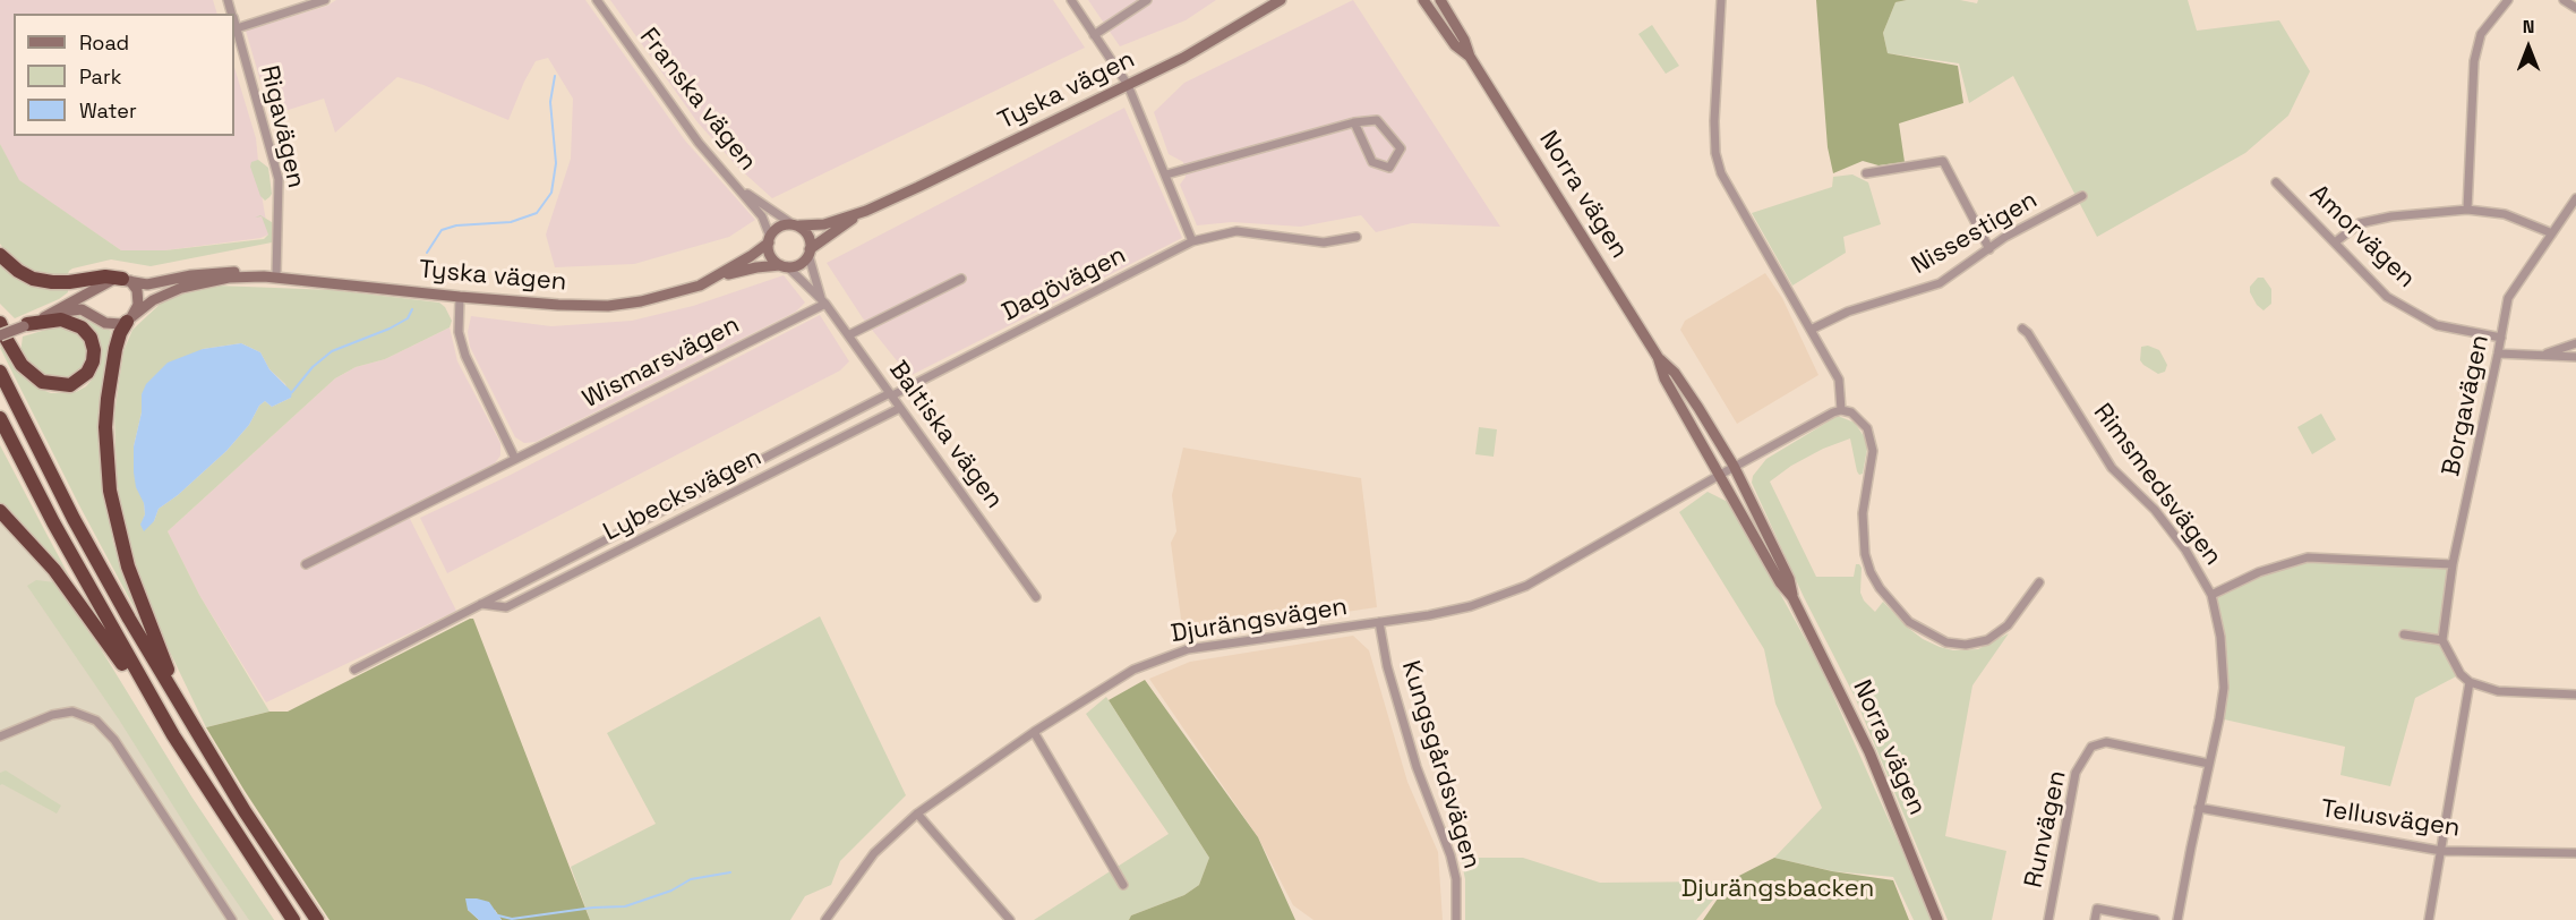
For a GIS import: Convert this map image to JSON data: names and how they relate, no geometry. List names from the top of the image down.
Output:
{
  "streets": {
    "main road": ["Tyska vägen", "Norra vägen"],
    "street": [
      "Franska vägen",
      "Rigavägen",
      "Nissestigen",
      "Amorvägen",
      "Dagövägen",
      "Wismarsvägen",
      "Borgavägen",
      "Baltiska vägen",
      "Rimsmedsvägen",
      "Lybecksvägen",
      "Djurängsvägen",
      "Kungsgårdsvägen",
      "Tellusvägen",
      "Runvägen"
    ]
  },
  "crossings": [
    ["Tyska vägen", "Franska vägen"],
    ["Tyska vägen", "Rigavägen"],
    ["Tyska vägen", "Baltiska vägen"],
    ["Franska vägen", "Baltiska vägen"],
    ["Norra vägen", "Djurängsvägen"],
    ["Amorvägen", "Borgavägen"],
    ["Dagövägen", "Baltiska vägen"],
    ["Dagövägen", "Lybecksvägen"],
    ["Wismarsvägen", "Baltiska vägen"],
    ["Baltiska vägen", "Lybecksvägen"],
    ["Rimsmedsvägen", "Tellusvägen"],
    ["Rimsmedsvägen", "Runvägen"],
    ["Djurängsvägen", "Kungsgårdsvägen"]
  ],
  "parks": ["Djurängsbacken"],
  "legend": ["Road", "Park", "Water"],
  "north": "top"
}
